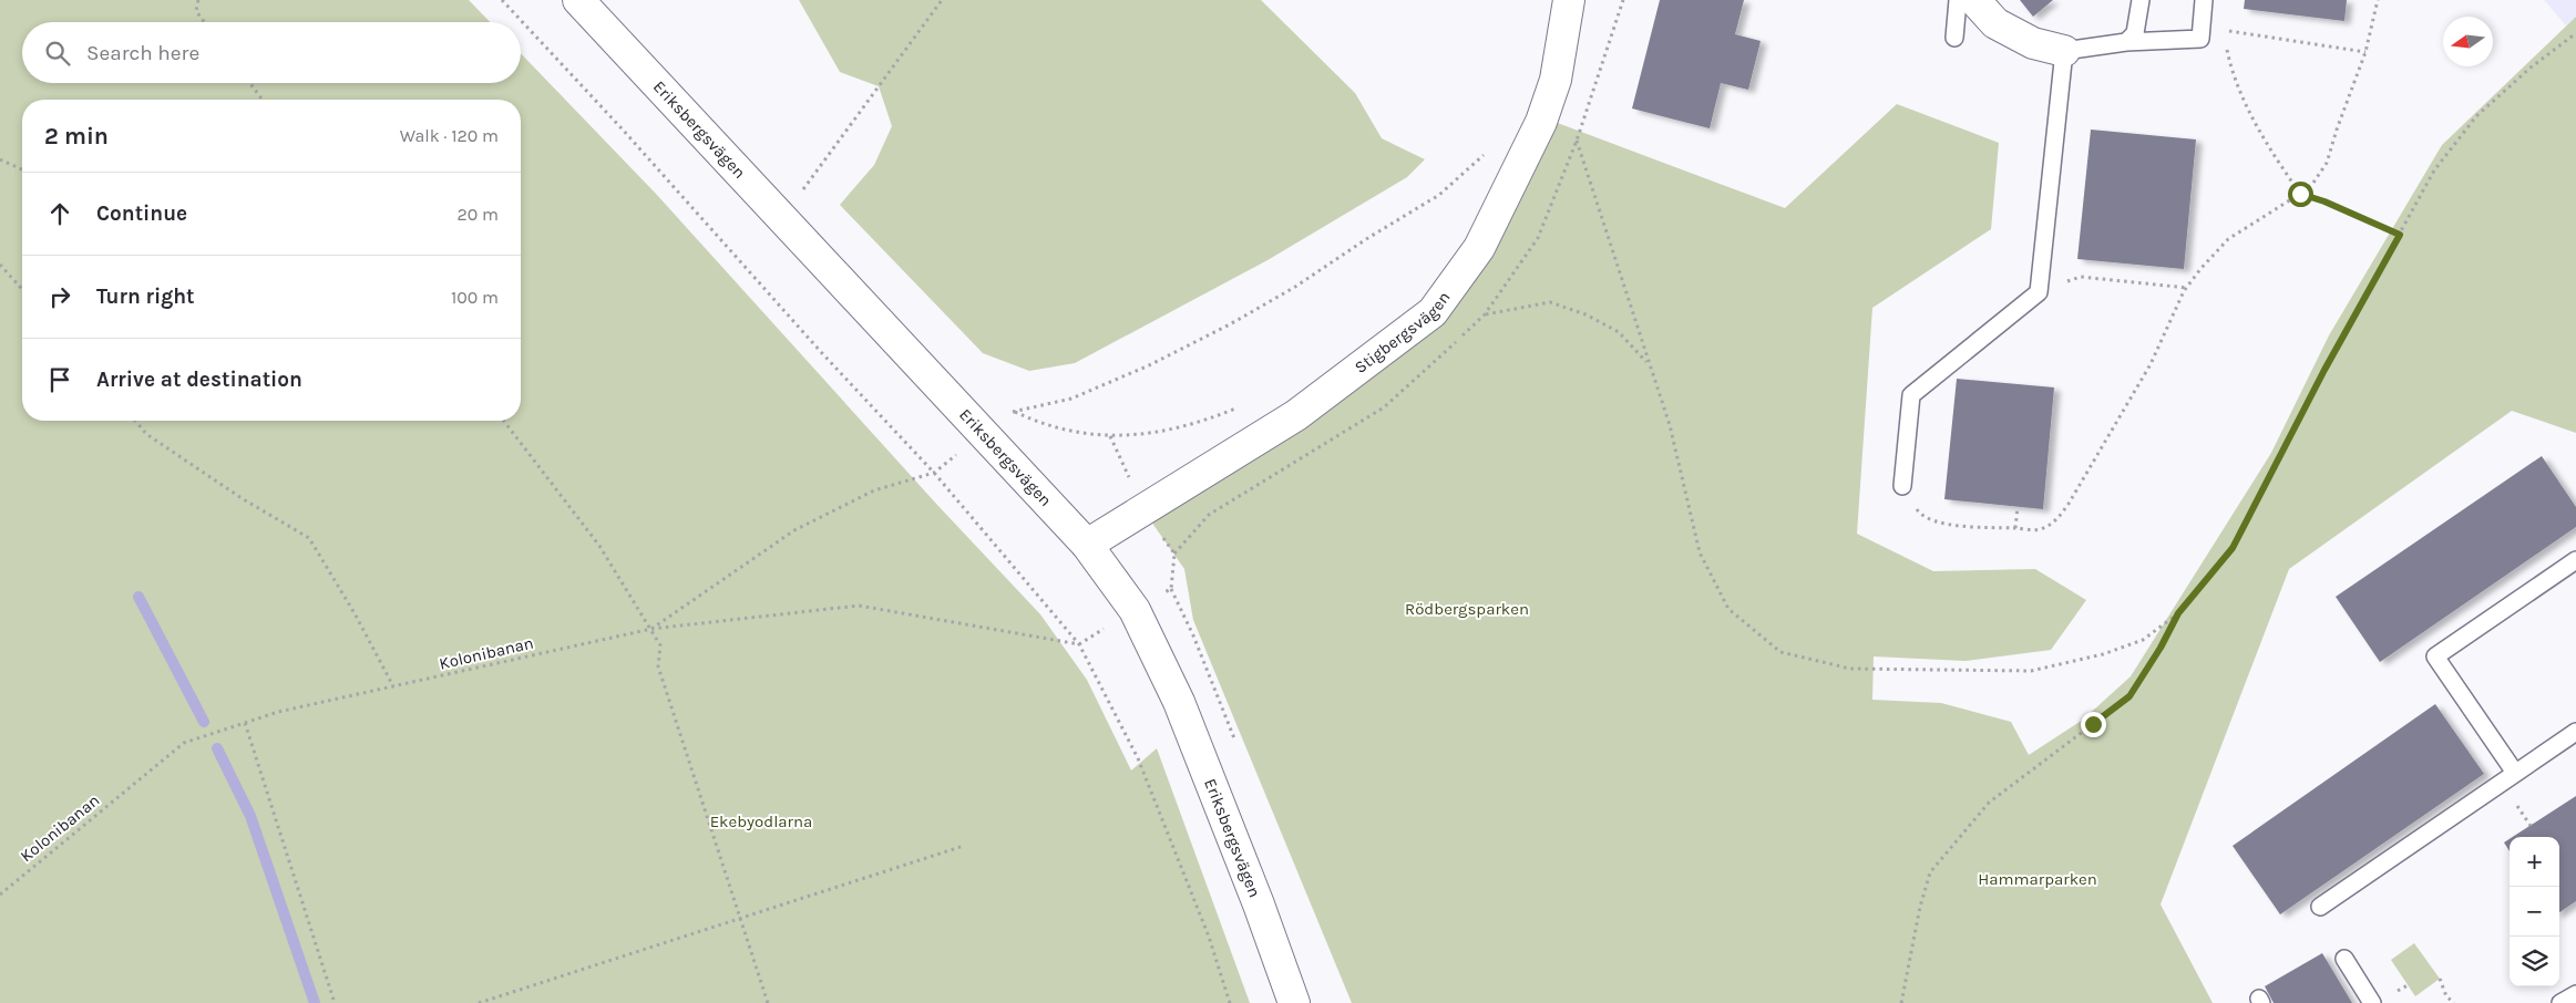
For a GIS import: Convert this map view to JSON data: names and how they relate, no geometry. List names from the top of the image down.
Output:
{
  "streets": {
    "street": ["Eriksbergsvägen", "Stigbergsvägen"],
    "path": ["Kolonibanan"]
  },
  "crossings": [
    ["Eriksbergsvägen", "Stigbergsvägen"],
    ["Eriksbergsvägen", "Kolonibanan"]
  ],
  "parks": ["Rödbergsparken", "Ekebyodlarna", "Hammarparken"],
  "north": "left",
  "page": {
    "search": "Search here",
    "heading": ["2 min", "Walk · 120 m"],
    "list": [
      ["Continue", "20 m"],
      ["Turn right", "100 m"],
      "Arrive at destination"
    ],
    "map_buttons": ["+", "−"]
  }
}
